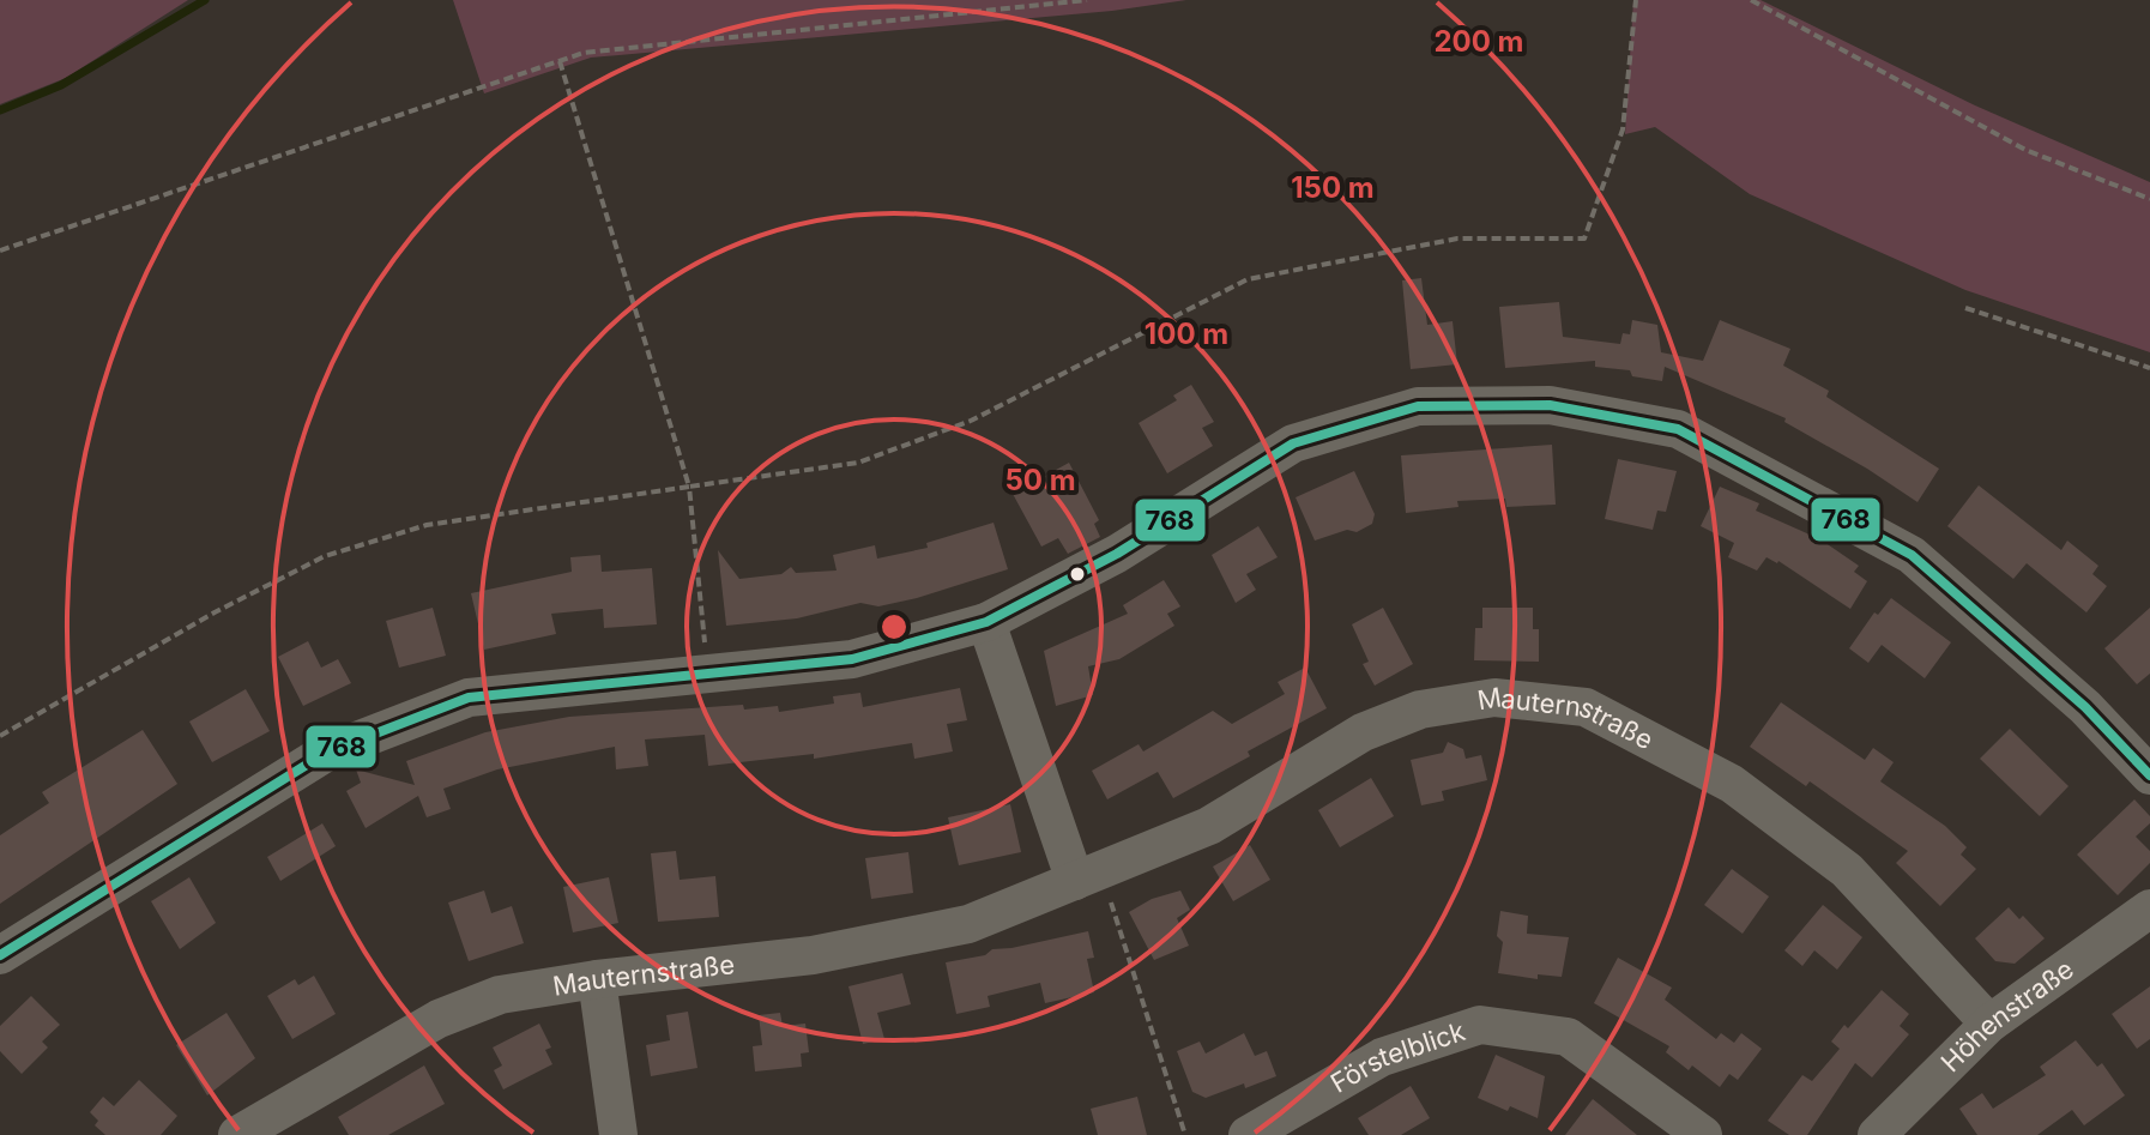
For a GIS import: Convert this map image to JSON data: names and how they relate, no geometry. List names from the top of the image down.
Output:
{
  "streets": {
    "street": ["Mauternstraße", "Höhenstraße", "Förstelblick"]
  },
  "crossings": [
    ["Mauternstraße", "Höhenstraße"]
  ],
  "lines": ["transit line 768"],
  "rings": [
    "200 m",
    "150 m",
    "100 m",
    "50 m"
  ]
}
